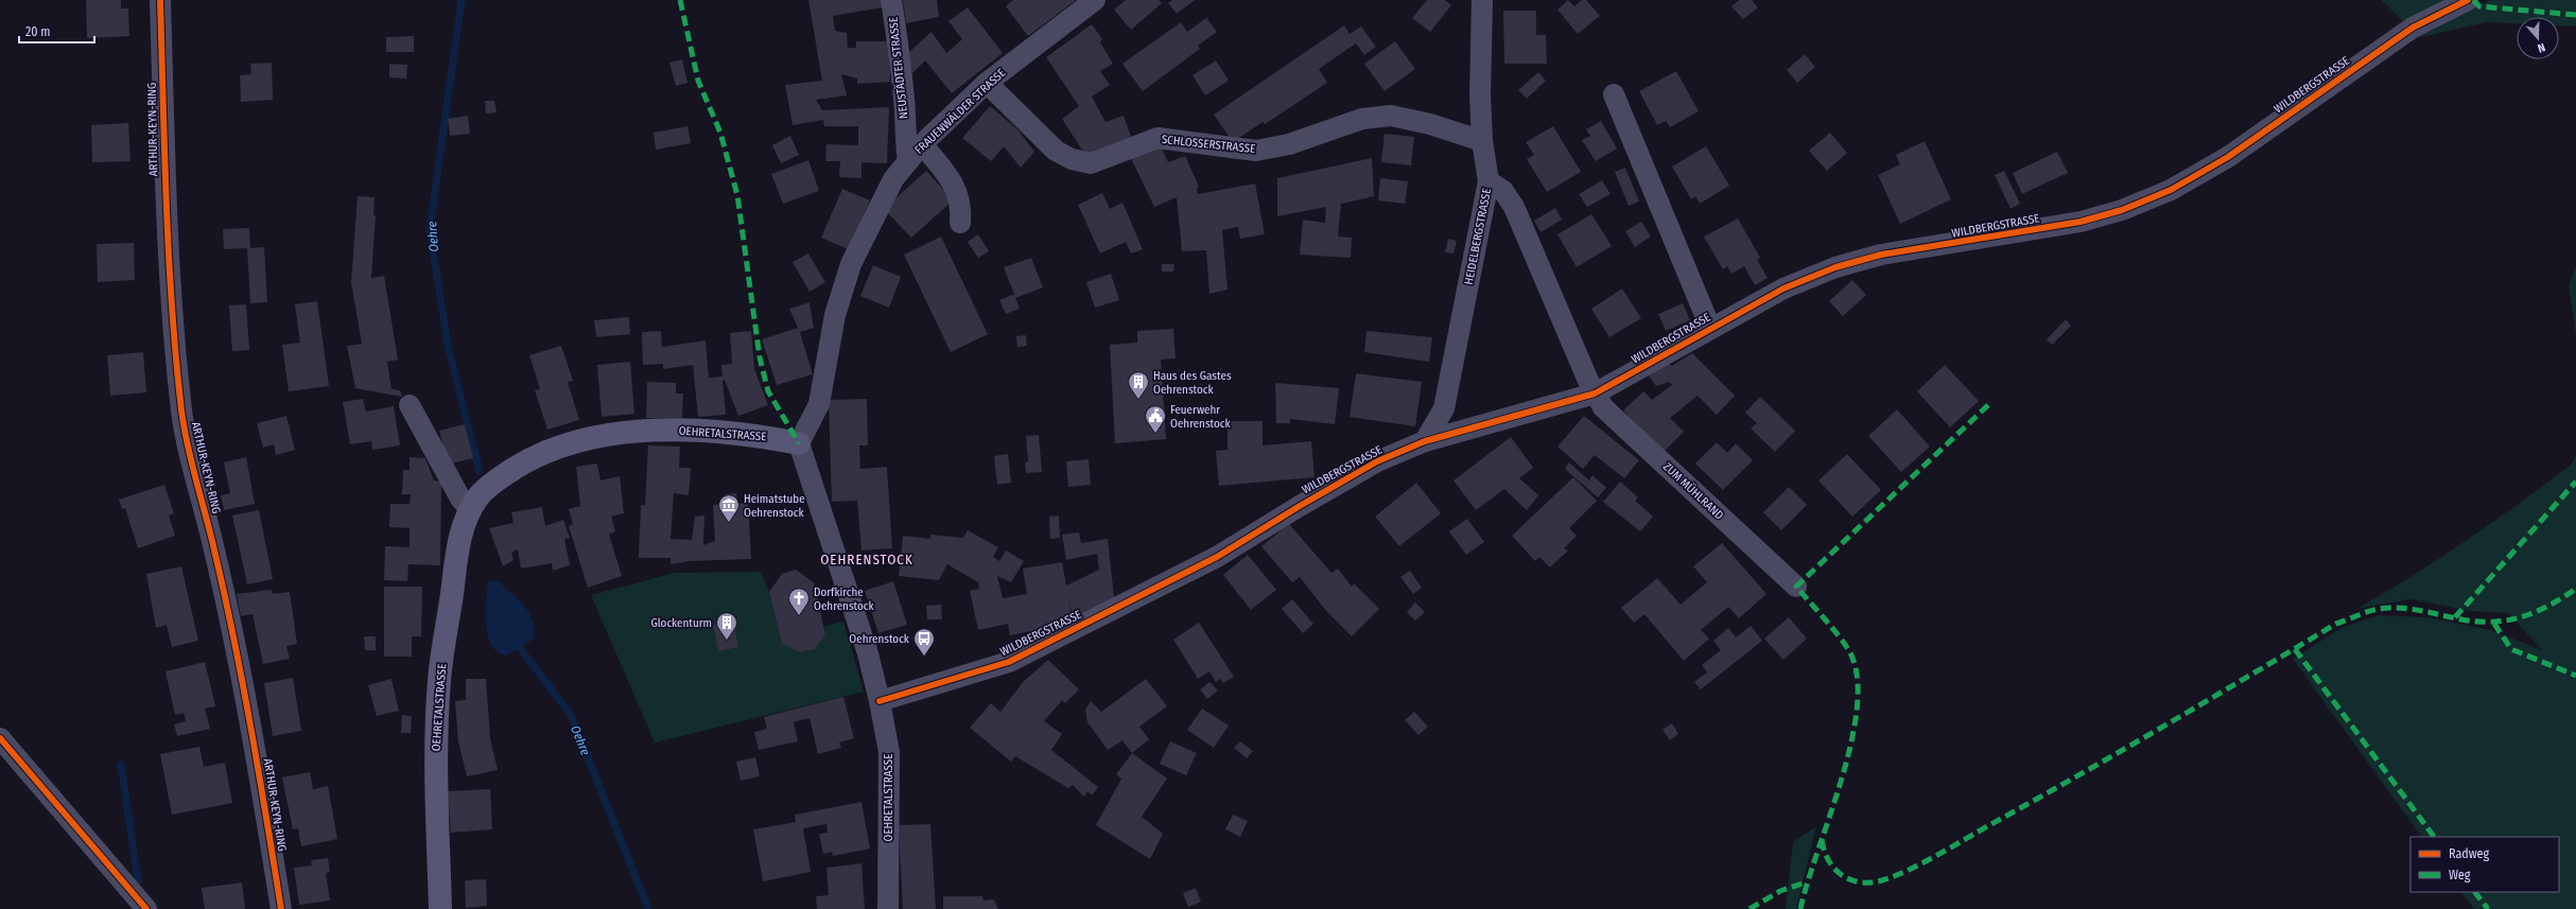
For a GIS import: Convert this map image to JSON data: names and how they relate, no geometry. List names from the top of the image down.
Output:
{
  "streets": {
    "street": [
      "NEUSTÄDTER STRASSE",
      "WILDBERGSTRASSE",
      "FRAUENWÄLDER STRASSE",
      "ARTHUR-KEYN-RING",
      "SCHLOSSERSTRASSE",
      "HEIDELBERGSTRASSE",
      "OEHRETALSTRASSE",
      "ZUM MÜHLRAND"
    ]
  },
  "crossings": [
    ["NEUSTÄDTER STRASSE", "FRAUENWÄLDER STRASSE"],
    ["WILDBERGSTRASSE", "HEIDELBERGSTRASSE"],
    ["WILDBERGSTRASSE", "OEHRETALSTRASSE"],
    ["WILDBERGSTRASSE", "ZUM MÜHLRAND"],
    ["FRAUENWÄLDER STRASSE", "SCHLOSSERSTRASSE"],
    ["FRAUENWÄLDER STRASSE", "OEHRETALSTRASSE"],
    ["SCHLOSSERSTRASSE", "HEIDELBERGSTRASSE"]
  ],
  "districts": ["OEHRENSTOCK"],
  "water": ["Oehre"],
  "places": {
    "building": ["Haus des Gastes Oehrenstock", "Glockenturm"],
    "public building": ["Feuerwehr Oehrenstock"],
    "museum": ["Heimatstube Oehrenstock"],
    "church": ["Dorfkirche Oehrenstock"],
    "bus stop": ["Oehrenstock"]
  },
  "legend": ["Radweg", "Weg"],
  "scale_bar": "20 m",
  "north": "bottom"
}
